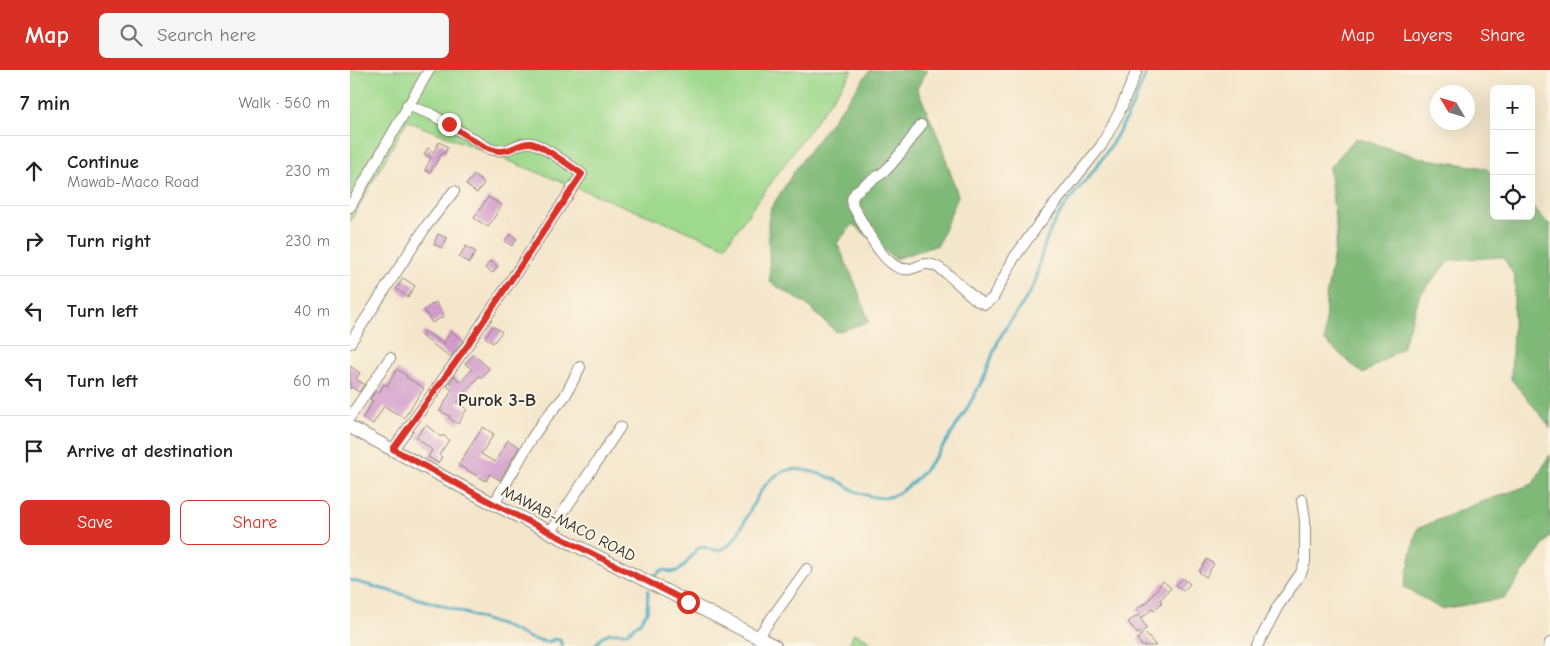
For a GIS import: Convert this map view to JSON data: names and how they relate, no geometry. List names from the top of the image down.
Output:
{
  "streets": {
    "main road": ["MAWAB-MACO ROAD"]
  },
  "districts": ["Purok 3-B"],
  "north": "top left",
  "page": {
    "header": "Map",
    "search": "Search here",
    "nav": ["Map", "Layers", "Share"],
    "heading": ["7 min", "Walk · 560 m"],
    "map_buttons": ["+", "−"],
    "list": [
      ["Continue", "Mawab-Maco Road", "230 m"],
      ["Turn right", "230 m"],
      ["Turn left", "40 m"],
      ["Turn left", "60 m"],
      "Arrive at destination"
    ],
    "buttons": ["Save", "Share"]
  }
}
